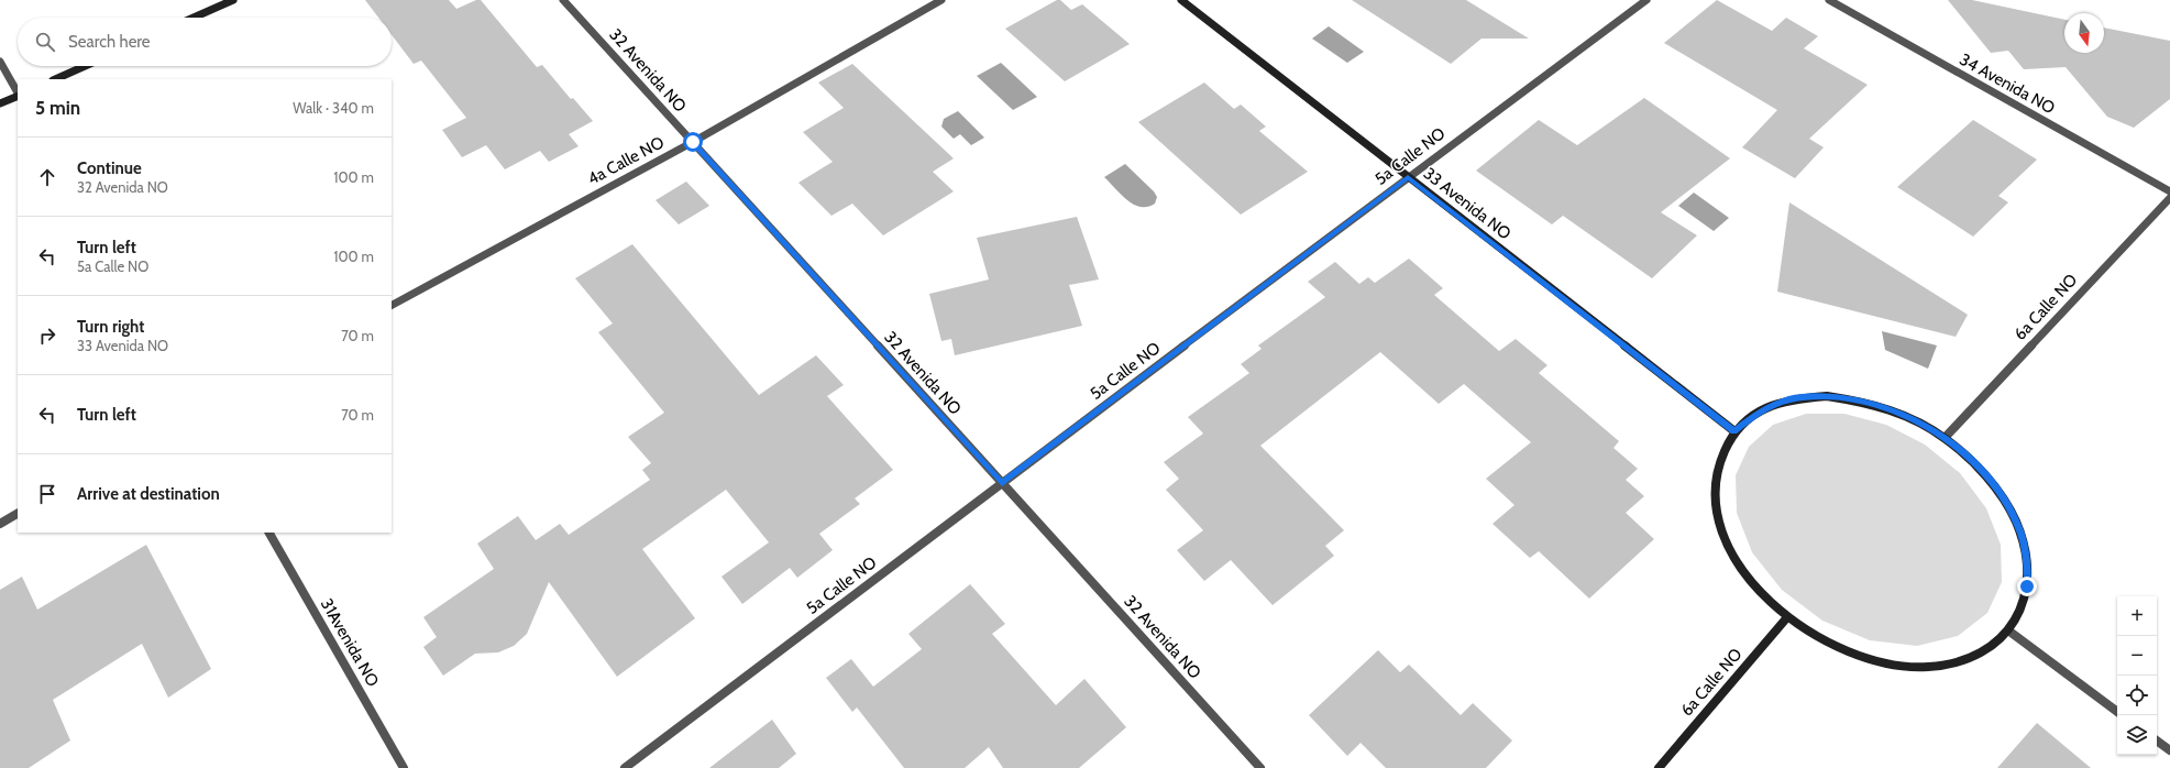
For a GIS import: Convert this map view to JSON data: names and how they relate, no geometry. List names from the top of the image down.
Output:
{
  "streets": {
    "street": [
      "32 Avenida NO",
      "34 Avenida NO",
      "5a Calle NO",
      "4a Calle NO",
      "33 Avenida NO",
      "6a Calle NO",
      "31Avenida NO"
    ]
  },
  "crossings": [
    ["32 Avenida NO", "5a Calle NO"],
    ["32 Avenida NO", "4a Calle NO"],
    ["5a Calle NO", "33 Avenida NO"]
  ],
  "north": "bottom",
  "page": {
    "search": "Search here",
    "heading": ["5 min", "Walk · 340 m"],
    "list": [
      ["Continue", "32 Avenida NO", "100 m"],
      ["Turn left", "5a Calle NO", "100 m"],
      ["Turn right", "33 Avenida NO", "70 m"],
      ["Turn left", "70 m"],
      "Arrive at destination"
    ],
    "map_buttons": ["+", "−"]
  }
}
